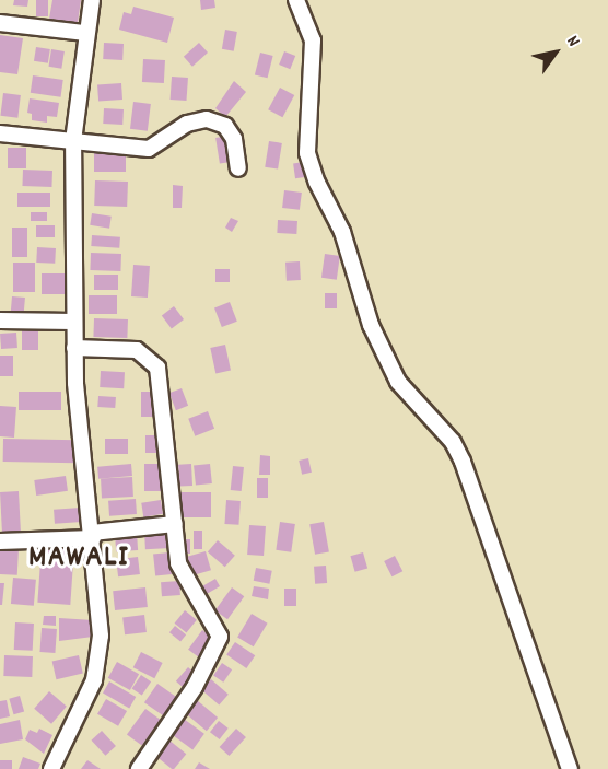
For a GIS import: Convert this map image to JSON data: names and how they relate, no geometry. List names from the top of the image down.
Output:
{
  "districts": ["MAWALI"],
  "north": "top right"
}
